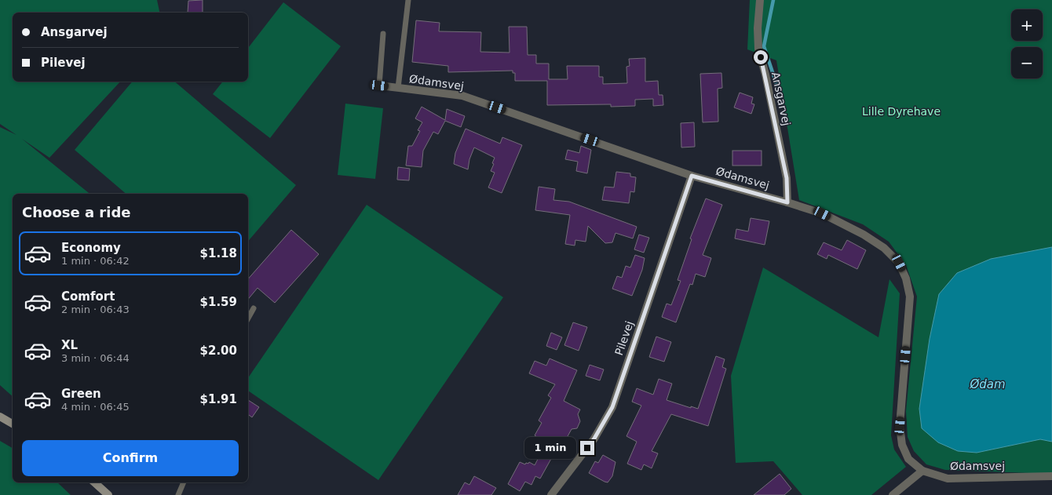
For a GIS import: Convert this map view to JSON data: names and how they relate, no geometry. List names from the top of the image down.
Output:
{
  "streets": {
    "street": ["Ødamsvej", "Ansgarvej", "Pilevej"]
  },
  "crossings": [
    ["Ødamsvej", "Ansgarvej"],
    ["Ødamsvej", "Pilevej"]
  ],
  "water": ["Ødam"],
  "parks": ["Lille Dyrehave"],
  "page": {
    "map_buttons": ["+", "−"],
    "banner": ["Ansgarvej", "Pilevej"],
    "heading": "Choose a ride",
    "list": [
      {
        "name": "Economy",
        "note": "1 min · 06:42",
        "value": "$1.18"
      },
      {
        "name": "Comfort",
        "note": "2 min · 06:43",
        "value": "$1.59"
      },
      {
        "name": "XL",
        "note": "3 min · 06:44",
        "value": "$2.00"
      },
      {
        "name": "Green",
        "note": "4 min · 06:45",
        "value": "$1.91"
      }
    ],
    "buttons": "Confirm",
    "bubble": "1 min"
  }
}
